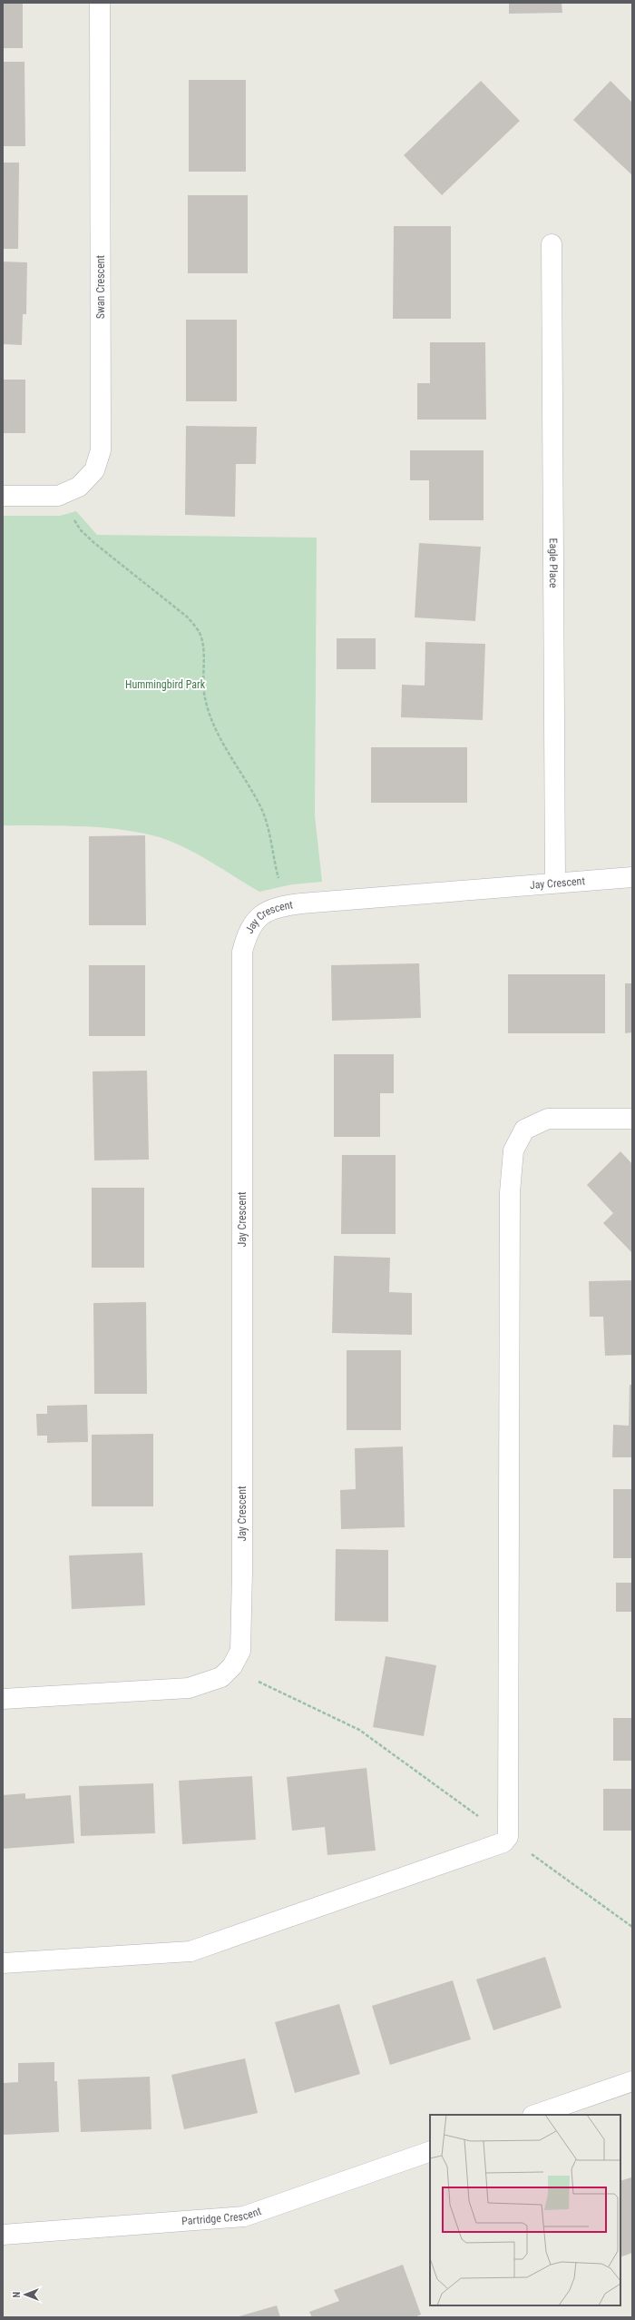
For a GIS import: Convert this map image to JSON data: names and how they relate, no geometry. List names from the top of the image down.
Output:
{
  "streets": {
    "street": [
      "Swan Crescent",
      "Eagle Place",
      "Jay Crescent",
      "Partridge Crescent"
    ]
  },
  "crossings": [
    ["Eagle Place", "Jay Crescent"]
  ],
  "parks": ["Hummingbird Park"],
  "north": "left"
}
